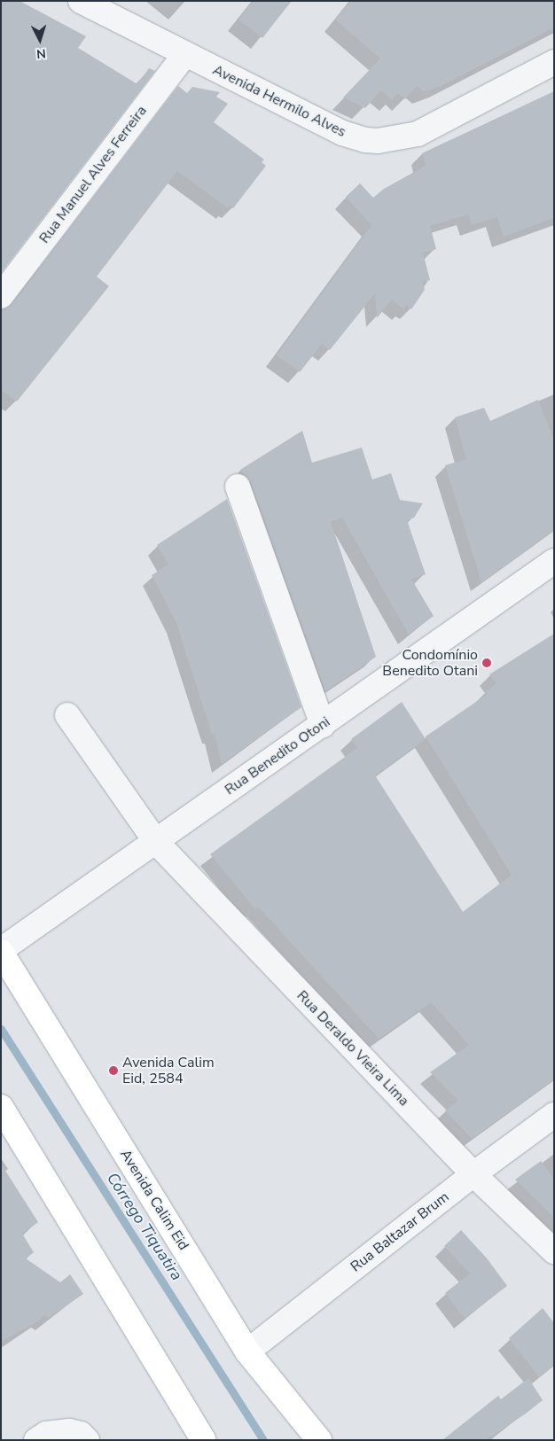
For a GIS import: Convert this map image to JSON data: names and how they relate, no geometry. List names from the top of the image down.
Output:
{
  "streets": {
    "main road": ["Avenida Calim Eid"],
    "street": [
      "Avenida Hermilo Alves",
      "Rua Manuel Alves Ferreira",
      "Rua Benedito Otoni",
      "Rua Deraldo Vieira Lima",
      "Rua Baltazar Brum"
    ]
  },
  "crossings": [
    ["Avenida Hermilo Alves", "Rua Manuel Alves Ferreira"],
    ["Rua Benedito Otoni", "Rua Deraldo Vieira Lima"],
    ["Rua Benedito Otoni", "Avenida Calim Eid"],
    ["Rua Deraldo Vieira Lima", "Rua Baltazar Brum"],
    ["Avenida Calim Eid", "Rua Baltazar Brum"]
  ],
  "water": ["Córrego Tiquatira"],
  "places": ["Condomínio Benedito Otani", "Avenida Calim Eid, 2584"],
  "north": "bottom"
}
